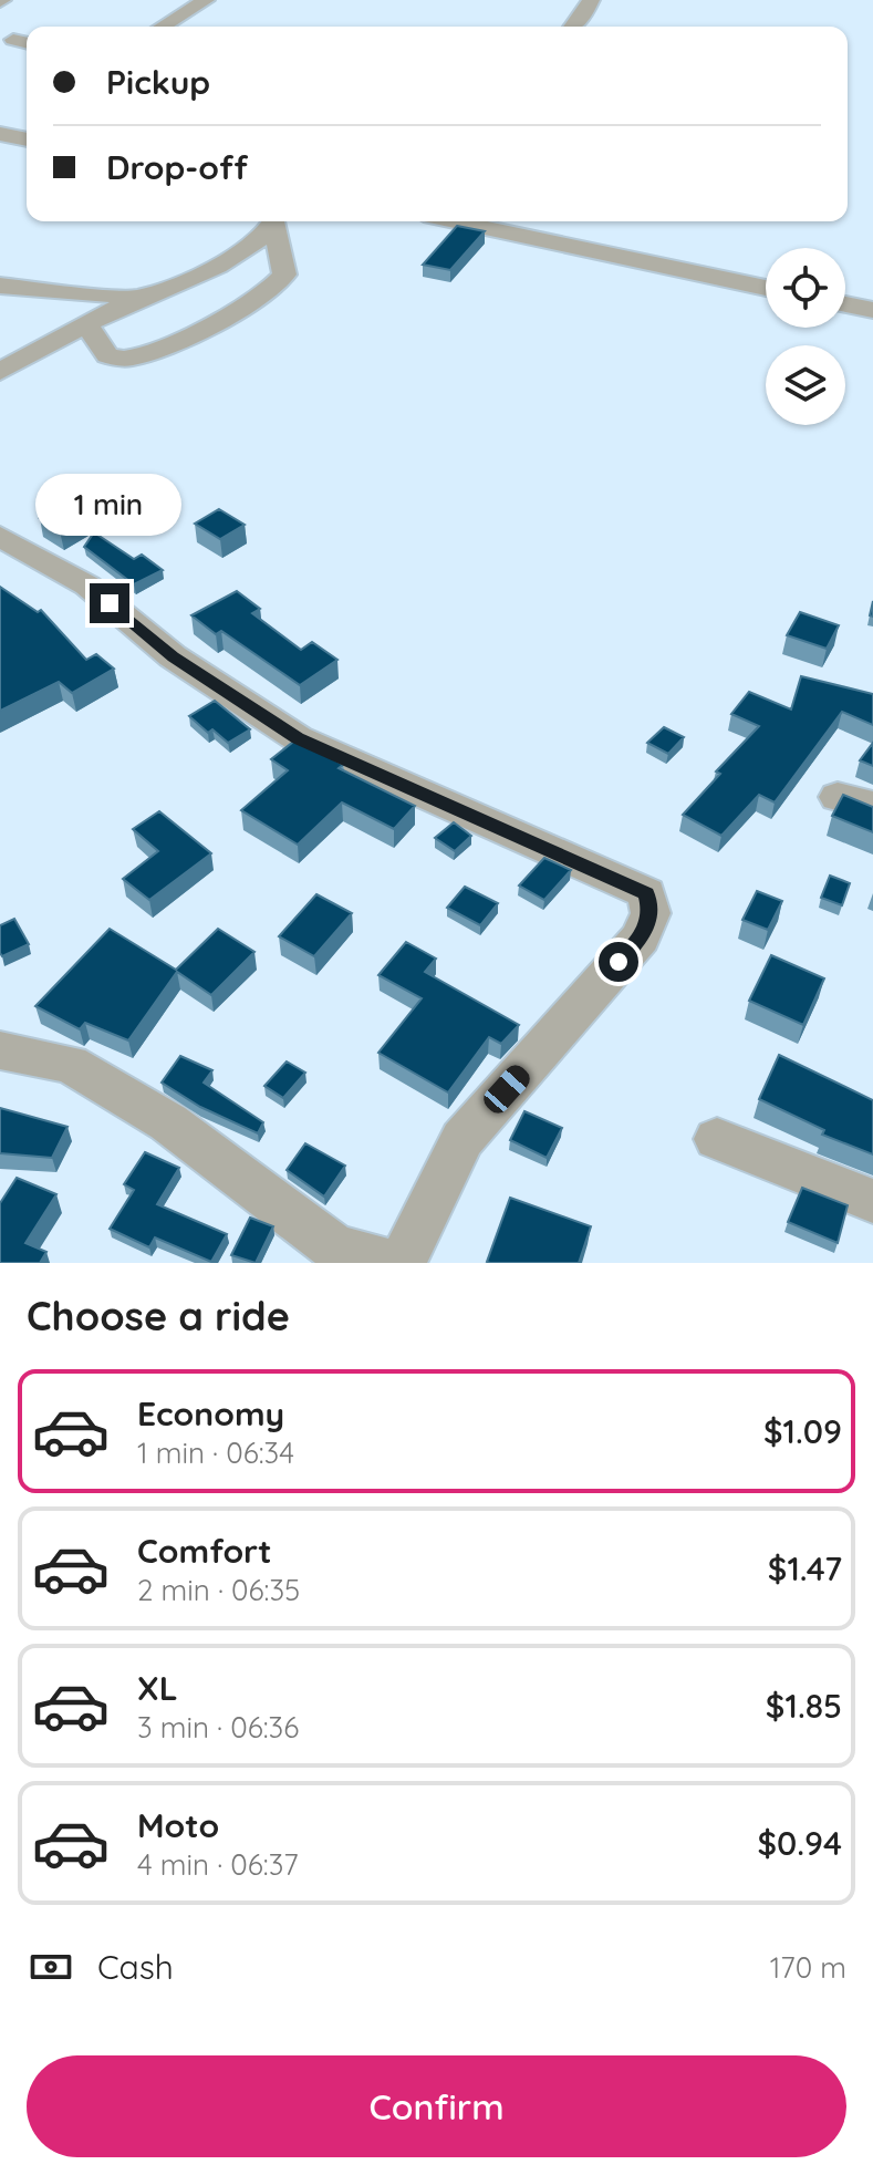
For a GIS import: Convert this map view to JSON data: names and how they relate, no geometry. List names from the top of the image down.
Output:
{
  "page": {
    "banner": ["Pickup", "Drop-off"],
    "bubble": "1 min",
    "heading": "Choose a ride",
    "list": [
      {
        "name": "Economy",
        "note": "1 min · 06:34",
        "value": "$1.09"
      },
      {
        "name": "Comfort",
        "note": "2 min · 06:35",
        "value": "$1.47"
      },
      {
        "name": "XL",
        "note": "3 min · 06:36",
        "value": "$1.85"
      },
      {
        "name": "Moto",
        "note": "4 min · 06:37",
        "value": "$0.94"
      }
    ],
    "pay": ["Cash", "170 m"],
    "buttons": "Confirm"
  }
}
